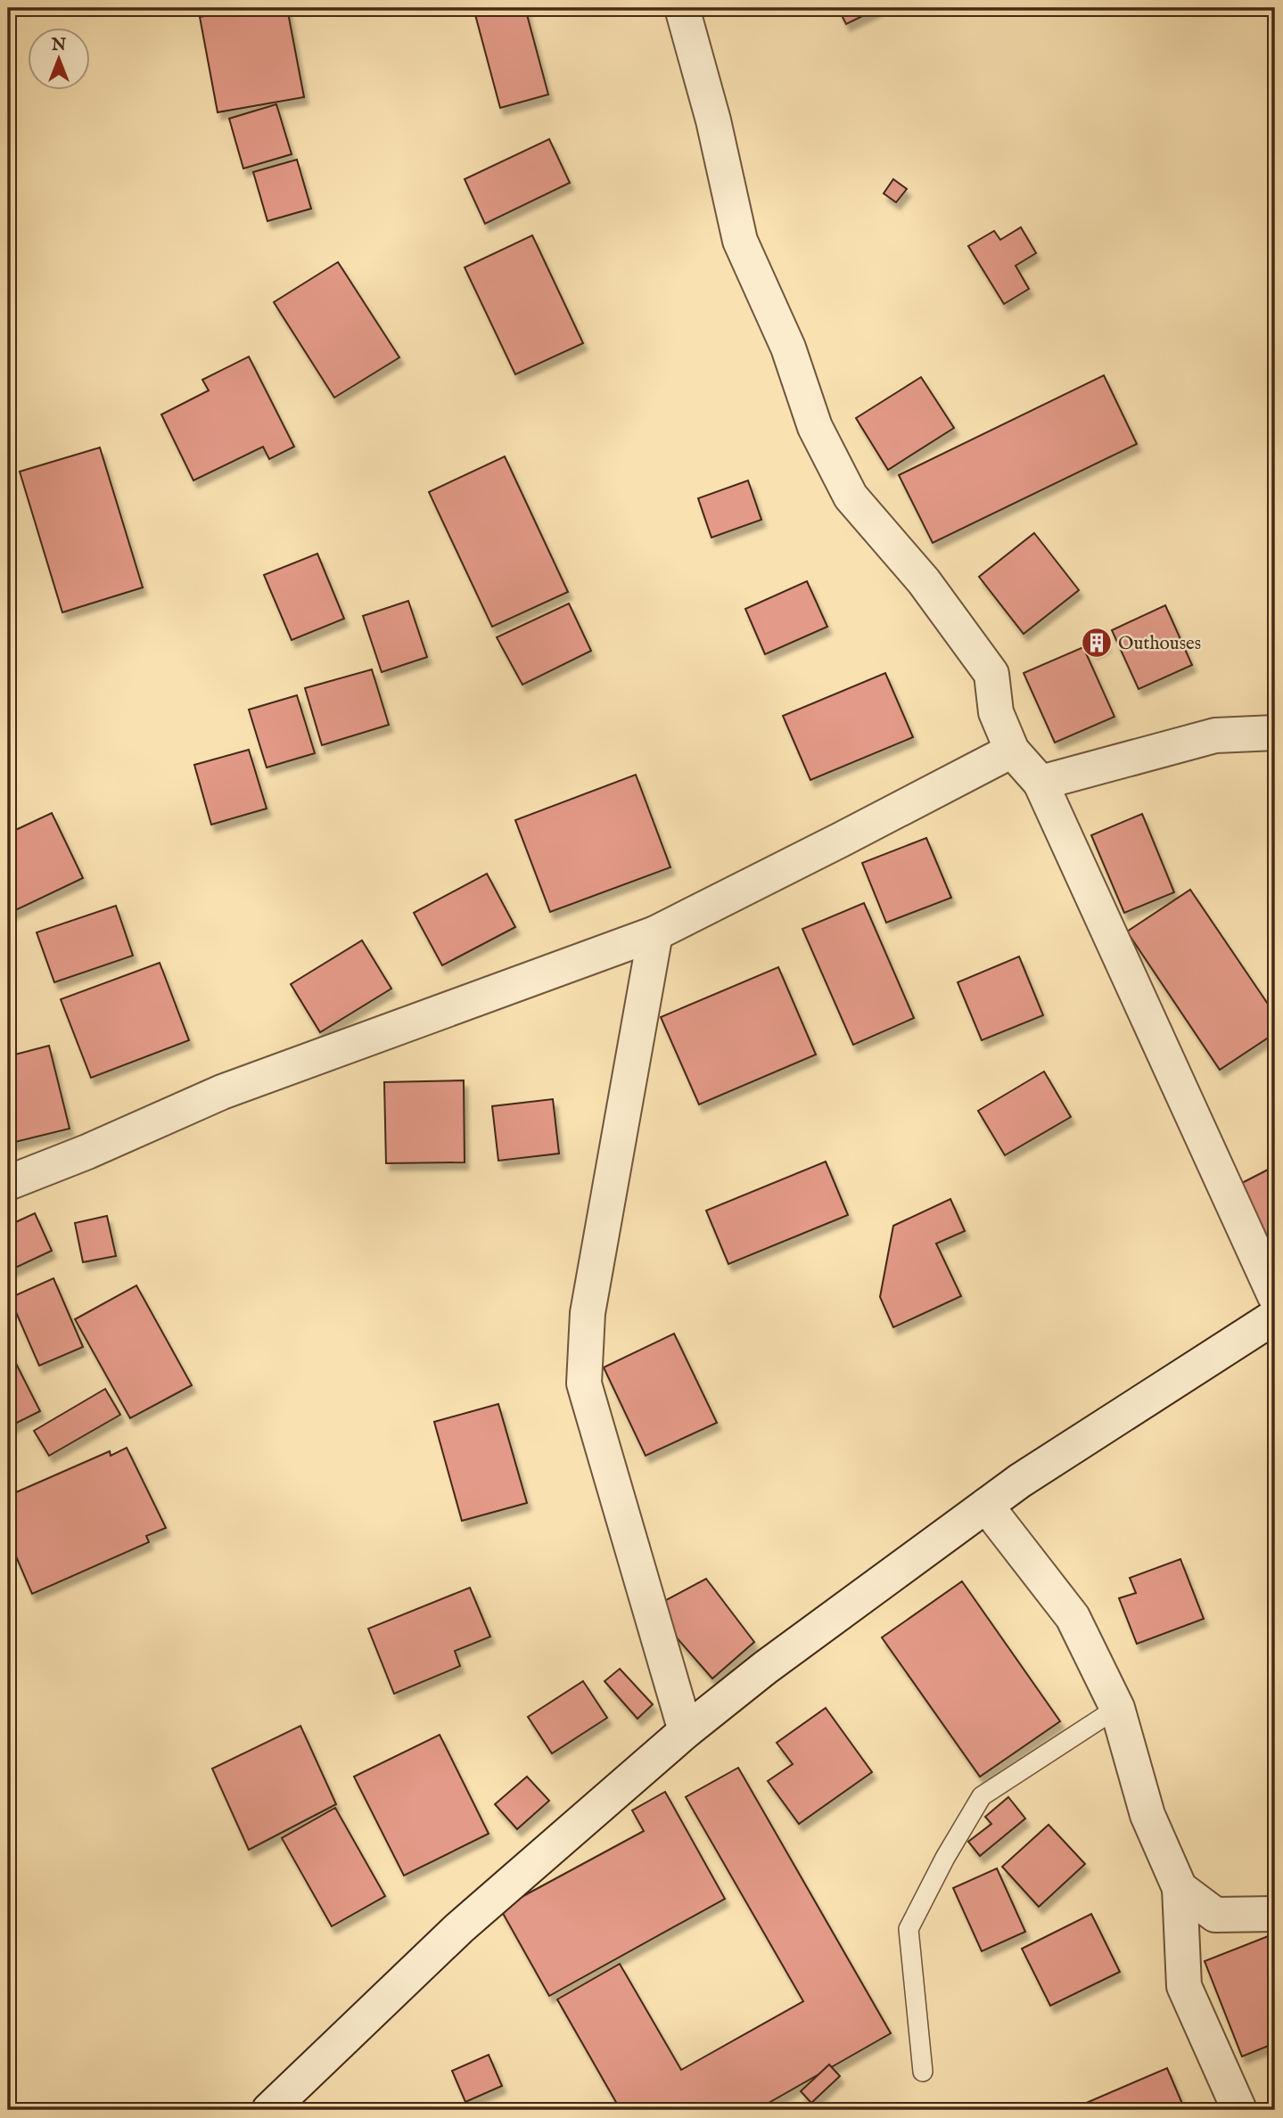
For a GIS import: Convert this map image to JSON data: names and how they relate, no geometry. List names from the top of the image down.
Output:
{
  "places": {
    "building": ["Outhouses"]
  },
  "north": "top"
}
